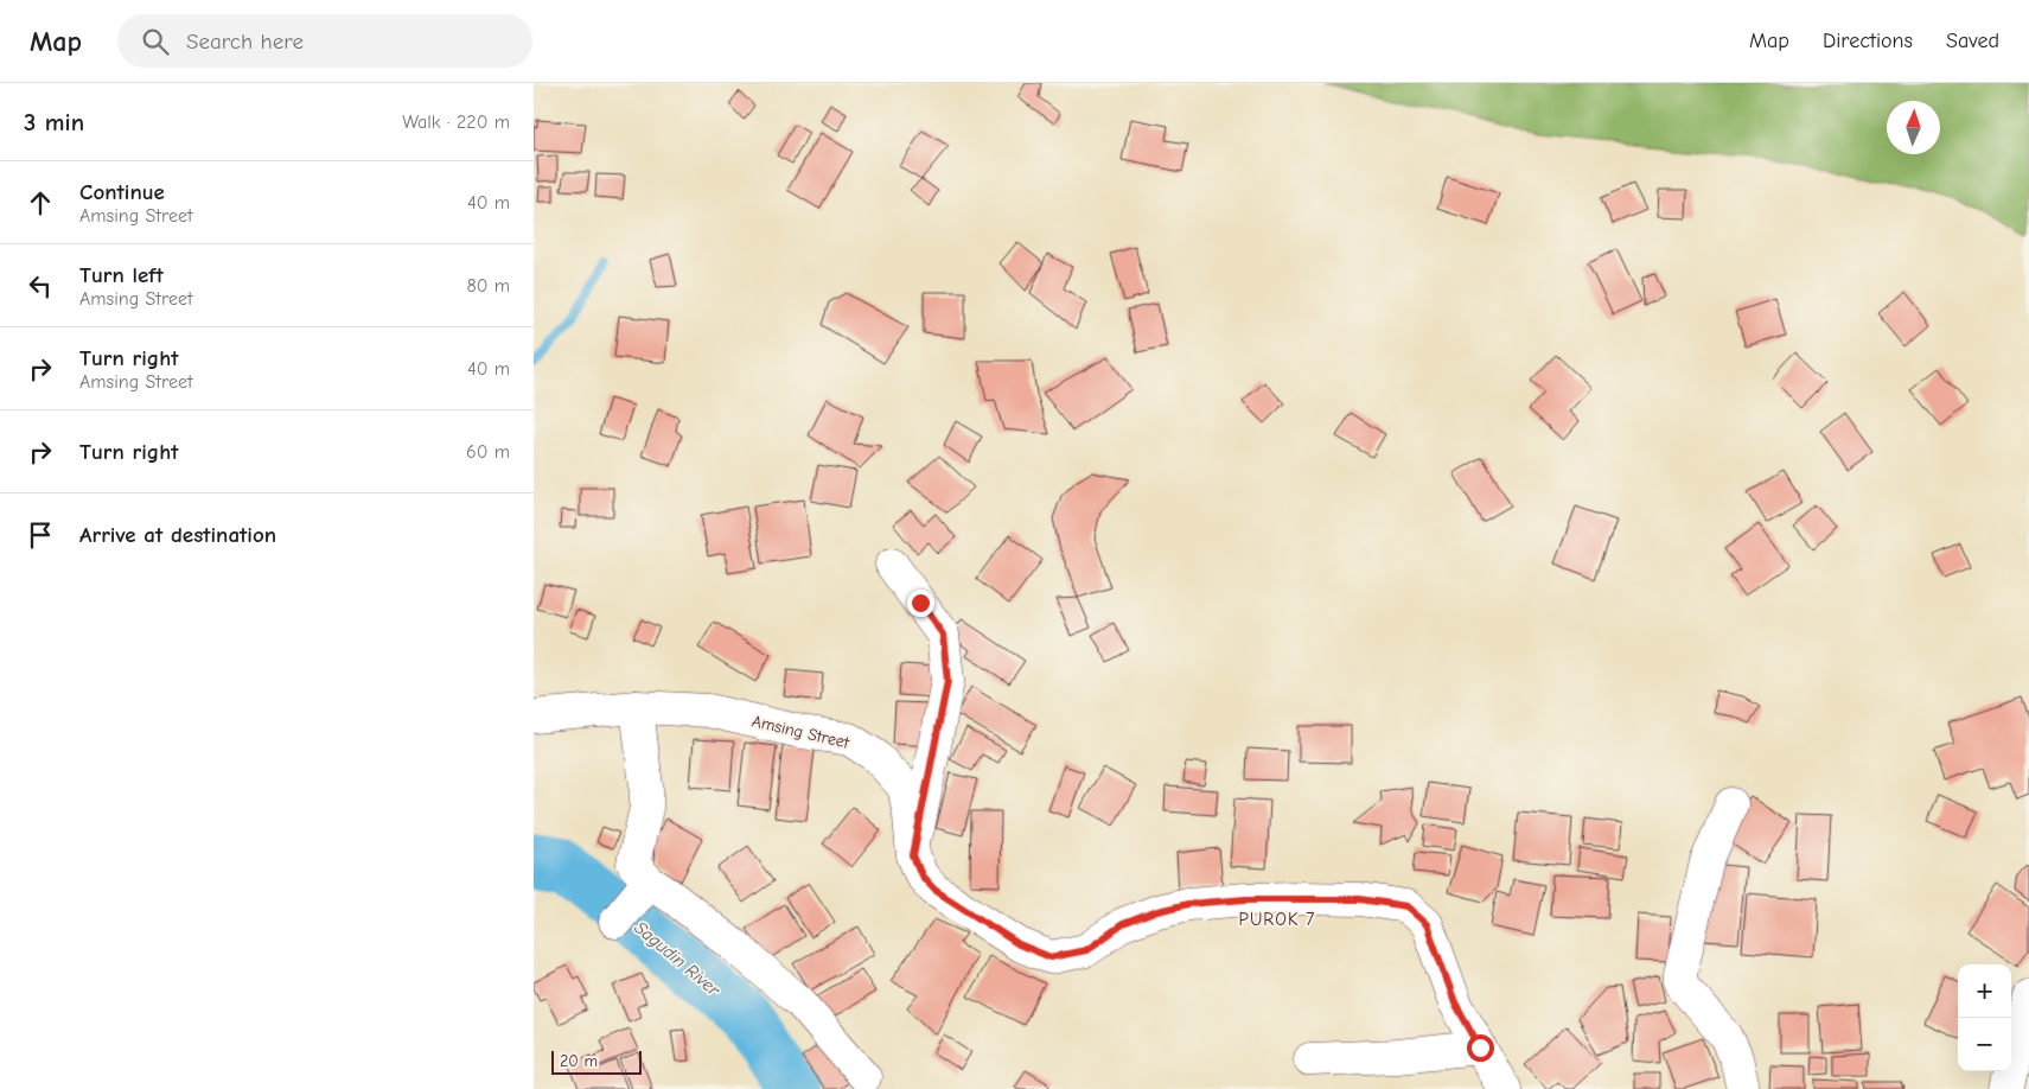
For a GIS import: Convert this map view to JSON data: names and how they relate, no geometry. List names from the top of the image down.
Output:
{
  "streets": {
    "street": ["Amsing Street"]
  },
  "districts": ["PUROK 7"],
  "water": ["Sagudin River"],
  "scale_bar": "20 m",
  "north": "top",
  "page": {
    "header": "Map",
    "search": "Search here",
    "nav": ["Map", "Directions", "Saved"],
    "heading": ["3 min", "Walk · 220 m"],
    "list": [
      ["Continue", "Amsing Street", "40 m"],
      ["Turn left", "Amsing Street", "80 m"],
      ["Turn right", "Amsing Street", "40 m"],
      ["Turn right", "60 m"],
      "Arrive at destination"
    ],
    "map_buttons": ["+", "−"],
    "scale": "20 m"
  }
}
